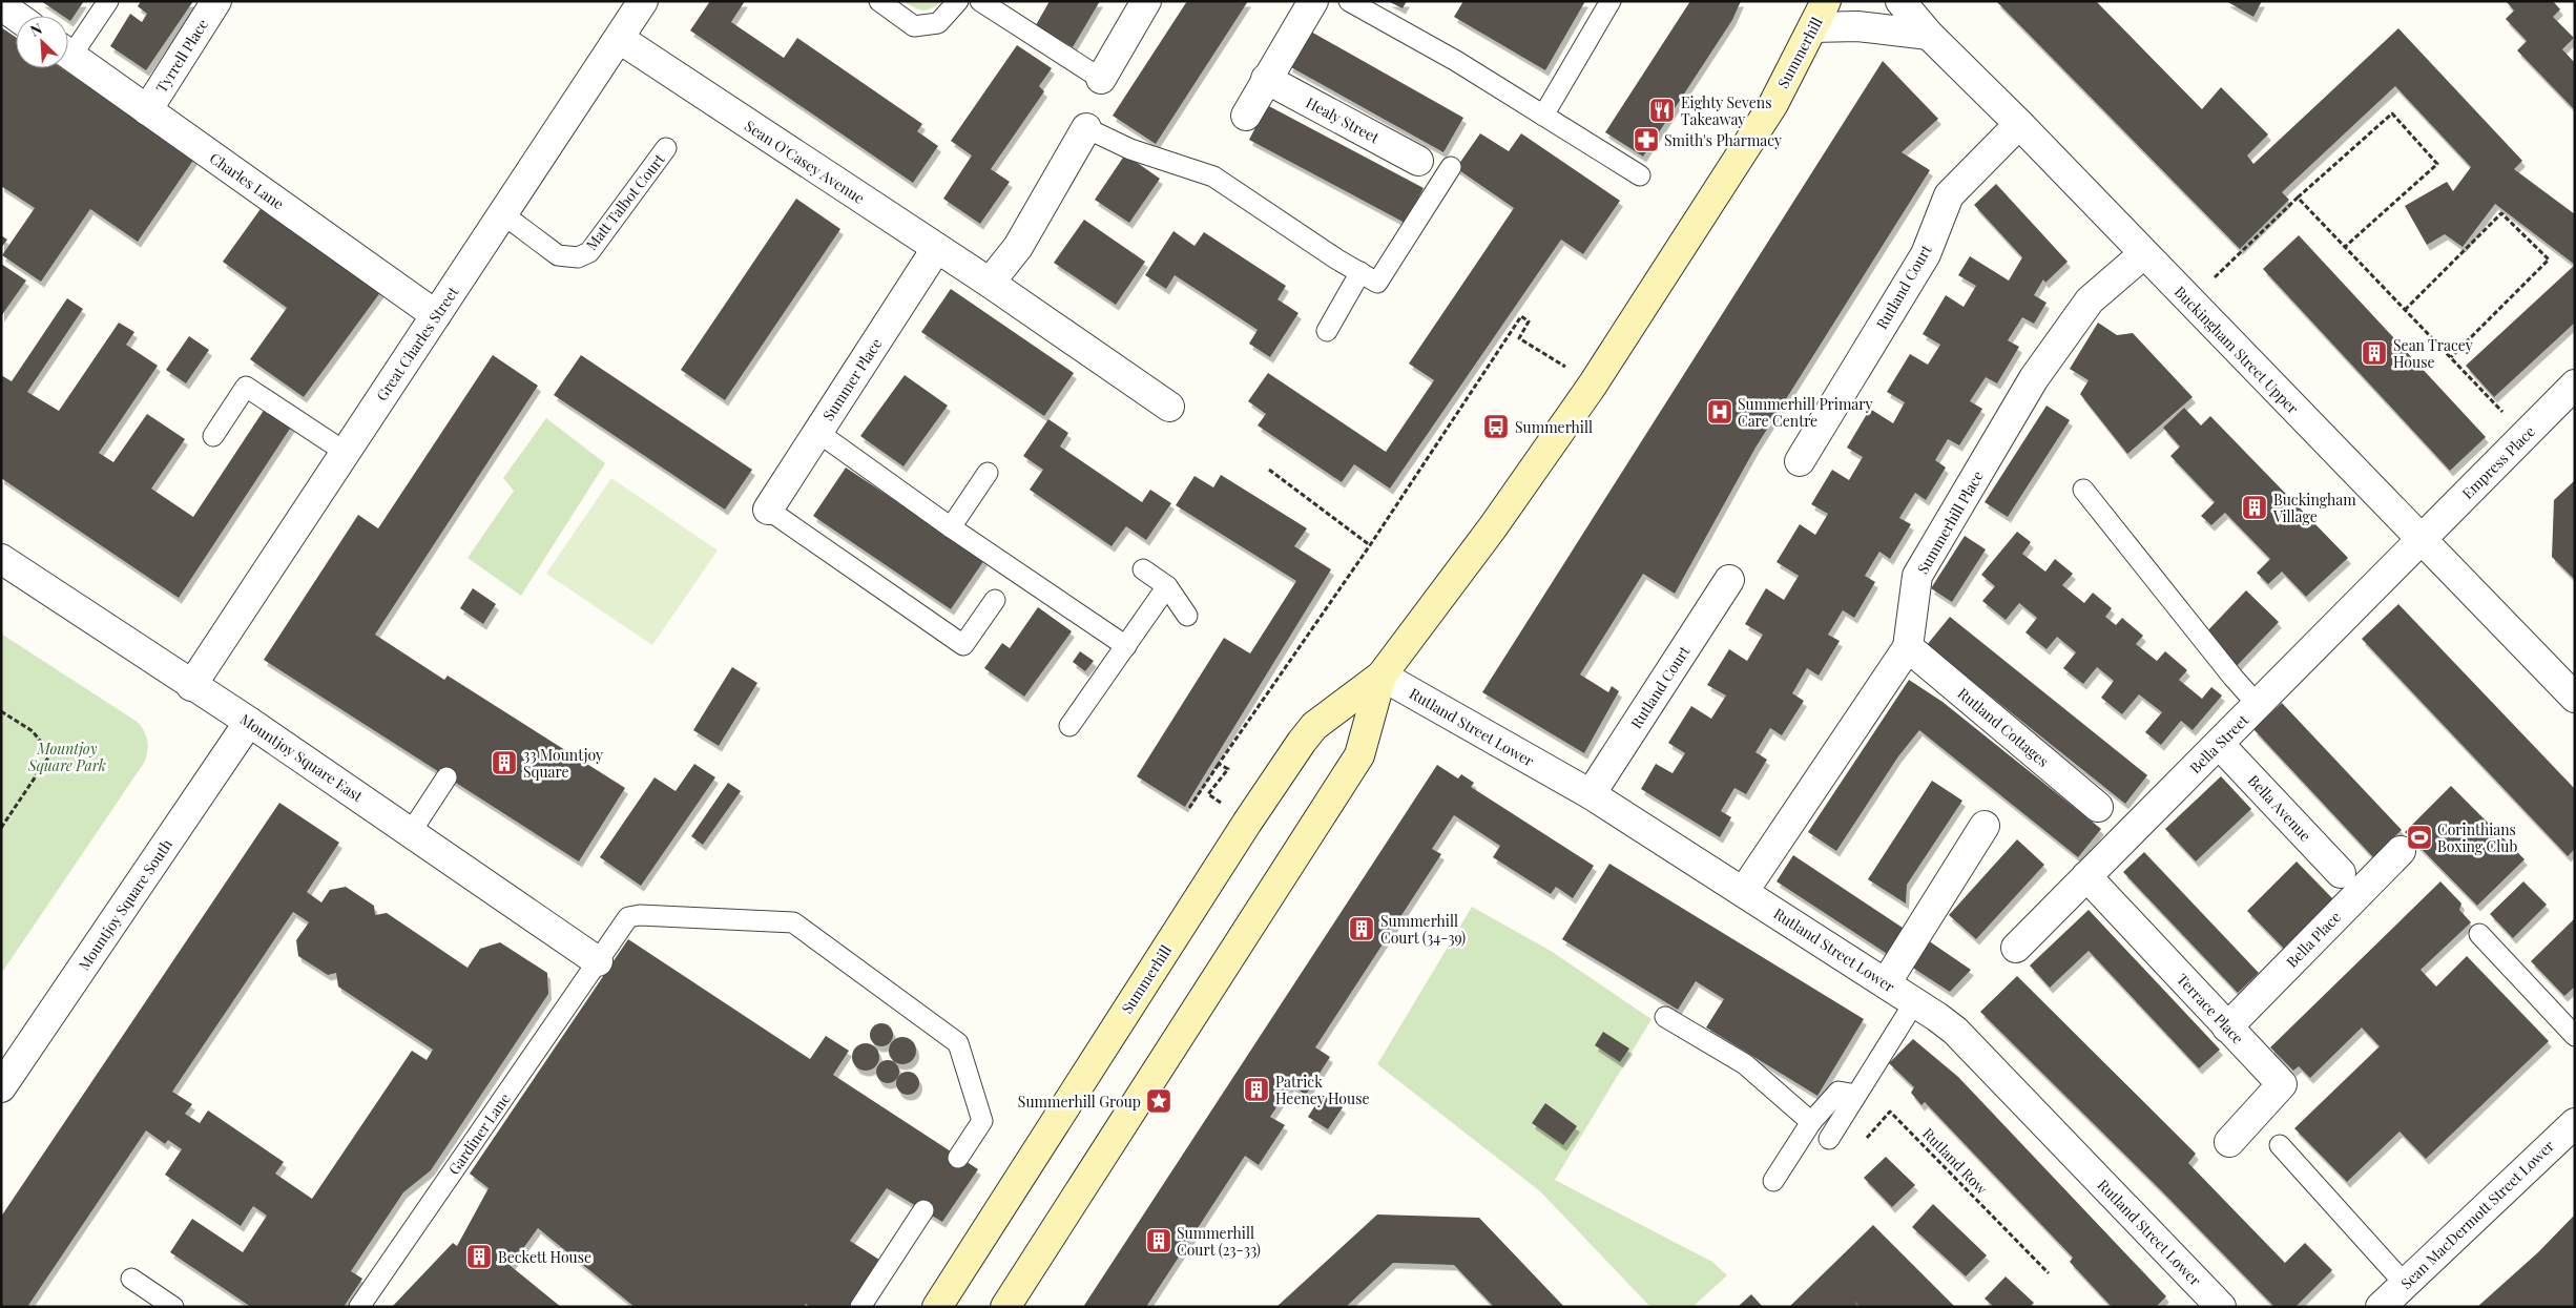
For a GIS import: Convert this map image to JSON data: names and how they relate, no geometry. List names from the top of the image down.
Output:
{
  "streets": {
    "main road": ["Summerhill"],
    "street": [
      "Tyrrell Place",
      "Healy Street",
      "Sean O'Casey Avenue",
      "Charles Lane",
      "Rutland Court",
      "Great Charles Street",
      "Buckingham Street Upper",
      "Summer Place",
      "Empress Place",
      "Summerhill Place",
      "Rutland Street Lower",
      "Rutland Cottages",
      "Bella Street",
      "Mountjoy Square East",
      "Bella Avenue",
      "Mountjoy Square South",
      "Bella Place",
      "Terrace Place",
      "Sean MacDermott Street Lower"
    ],
    "lane": ["Matt Talbot Court", "Gardiner Lane"],
    "path": ["Rutland Row"]
  },
  "crossings": [
    ["Summerhill", "Rutland Street Lower"],
    ["Tyrrell Place", "Charles Lane"],
    ["Sean O'Casey Avenue", "Great Charles Street"],
    ["Sean O'Casey Avenue", "Summer Place"],
    ["Charles Lane", "Great Charles Street"],
    ["Matt Talbot Court", "Great Charles Street"],
    ["Rutland Court", "Buckingham Street Upper"],
    ["Rutland Court", "Rutland Street Lower"],
    ["Great Charles Street", "Mountjoy Square East"],
    ["Buckingham Street Upper", "Empress Place"],
    ["Buckingham Street Upper", "Summerhill Place"],
    ["Buckingham Street Upper", "Bella Street"],
    ["Empress Place", "Bella Street"],
    ["Summerhill Place", "Rutland Street Lower"],
    ["Summerhill Place", "Rutland Cottages"],
    ["Bella Street", "Bella Avenue"],
    ["Bella Street", "Terrace Place"],
    ["Mountjoy Square East", "Mountjoy Square South"],
    ["Mountjoy Square East", "Gardiner Lane"],
    ["Bella Place", "Terrace Place"]
  ],
  "parks": ["Mountjoy Square Park"],
  "places": {
    "restaurant": ["Eighty Sevens Takeaway"],
    "pharmacy": ["Smith's Pharmacy"],
    "building": [
      "Sean Tracey House",
      "Buckingham Village",
      "33 Mountjoy Square",
      "Summerhill Court (34-39)",
      "Patrick Heeney House",
      "Summerhill Court (23-33)",
      "Beckett House"
    ],
    "hospital": ["Summerhill Primary Care Centre"],
    "bus stop": ["Summerhill"],
    "sports": ["Corinthians Boxing Club"],
    "place": ["Summerhill Group"]
  },
  "north": "top left"
}
